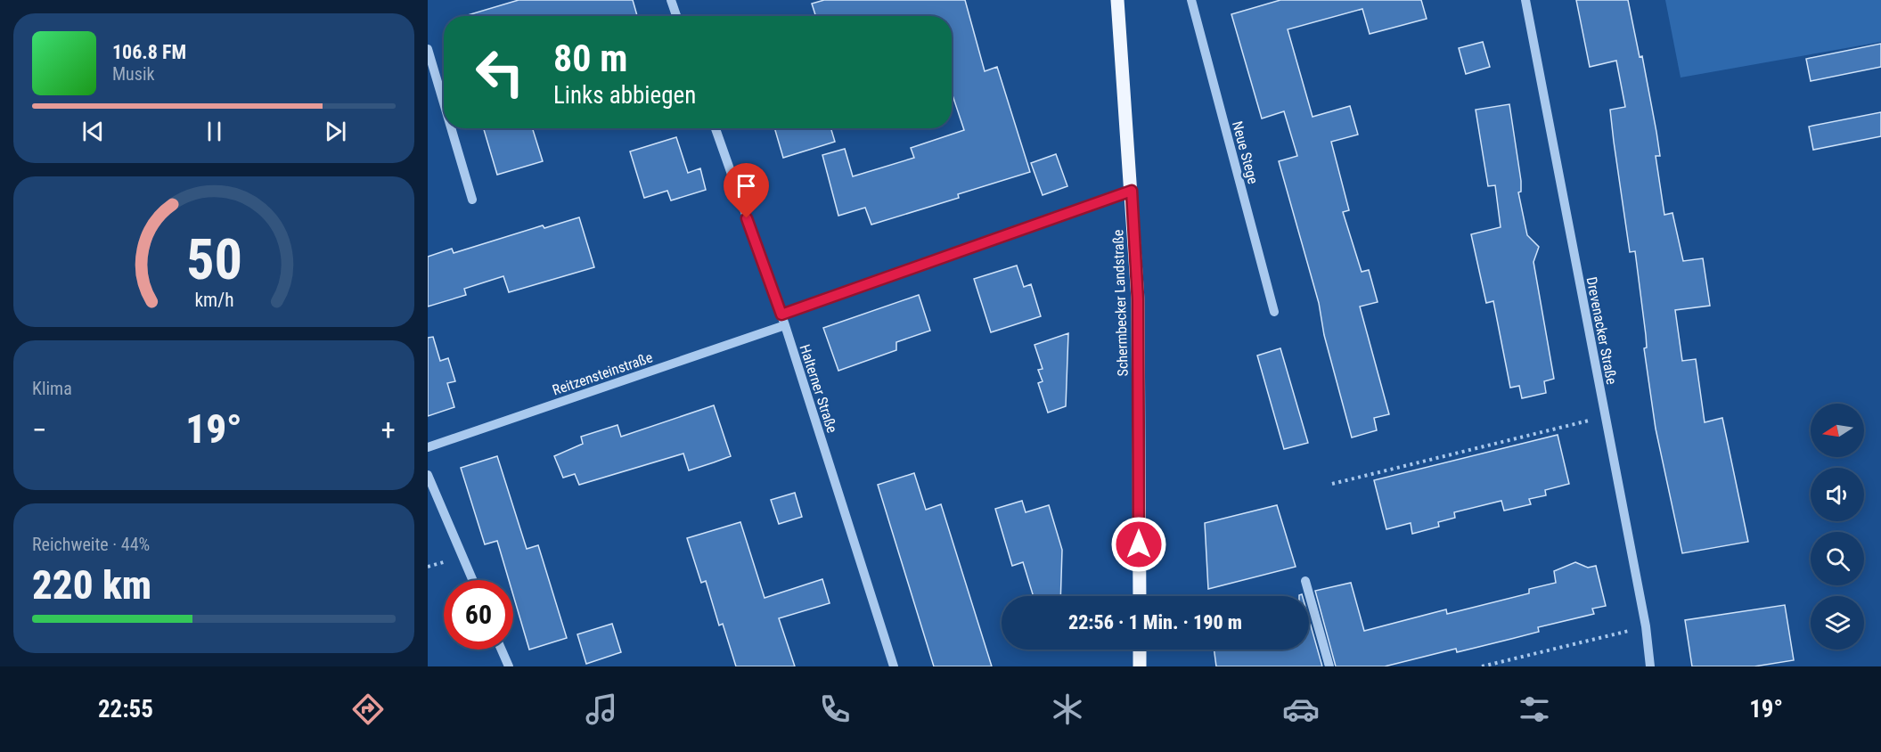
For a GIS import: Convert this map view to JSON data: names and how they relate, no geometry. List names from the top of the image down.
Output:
{
  "streets": {
    "main road": ["Schermbecker Landstraße"],
    "street": [
      "Neue Stege",
      "Drevenacker Straße",
      "Reitzensteinstraße",
      "Halterner Straße"
    ]
  },
  "crossings": [
    ["Reitzensteinstraße", "Halterner Straße"]
  ],
  "north": "left",
  "page": {
    "turn": ["80 m", "Links abbiegen"],
    "song": ["106.8 FM", "Musik"],
    "tile": [
      "Klima",
      ["Reichweite · 44%", "220 km"]
    ],
    "heat": ["−", "19°", "+"],
    "limit": "60",
    "trip": "22:56 · 1 Min. · 190 m",
    "tabs": ["22:55", "19°"],
    "gauge": ["50", "km/h"]
  }
}
